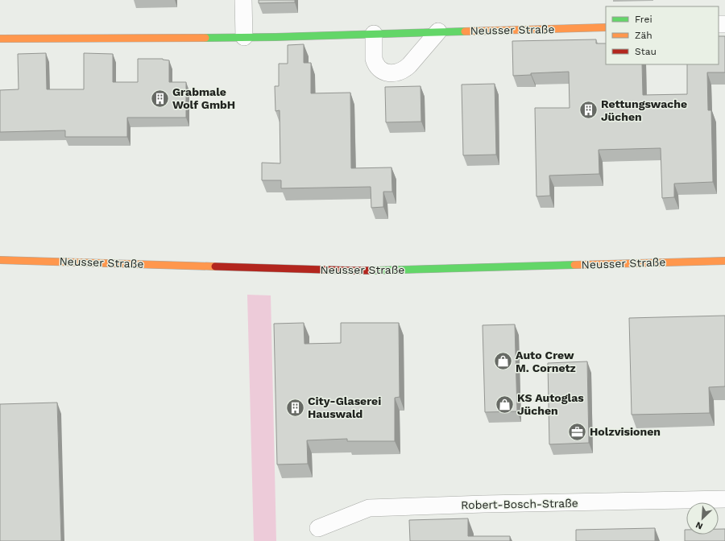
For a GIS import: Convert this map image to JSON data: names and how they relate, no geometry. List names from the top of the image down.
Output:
{
  "streets": {
    "main road": ["Neusser Straße"],
    "street": ["Robert-Bosch-Straße"]
  },
  "places": {
    "building": ["Grabmale Wolf GmbH", "Rettungswache Jüchen", "City-Glaserei Hauswald"],
    "shop": ["Auto Crew M. Cornetz", "KS Autoglas Jüchen"],
    "office": ["Holzvisionen"]
  },
  "legend": ["Frei", "Zäh", "Stau"],
  "north": "bottom left"
}
